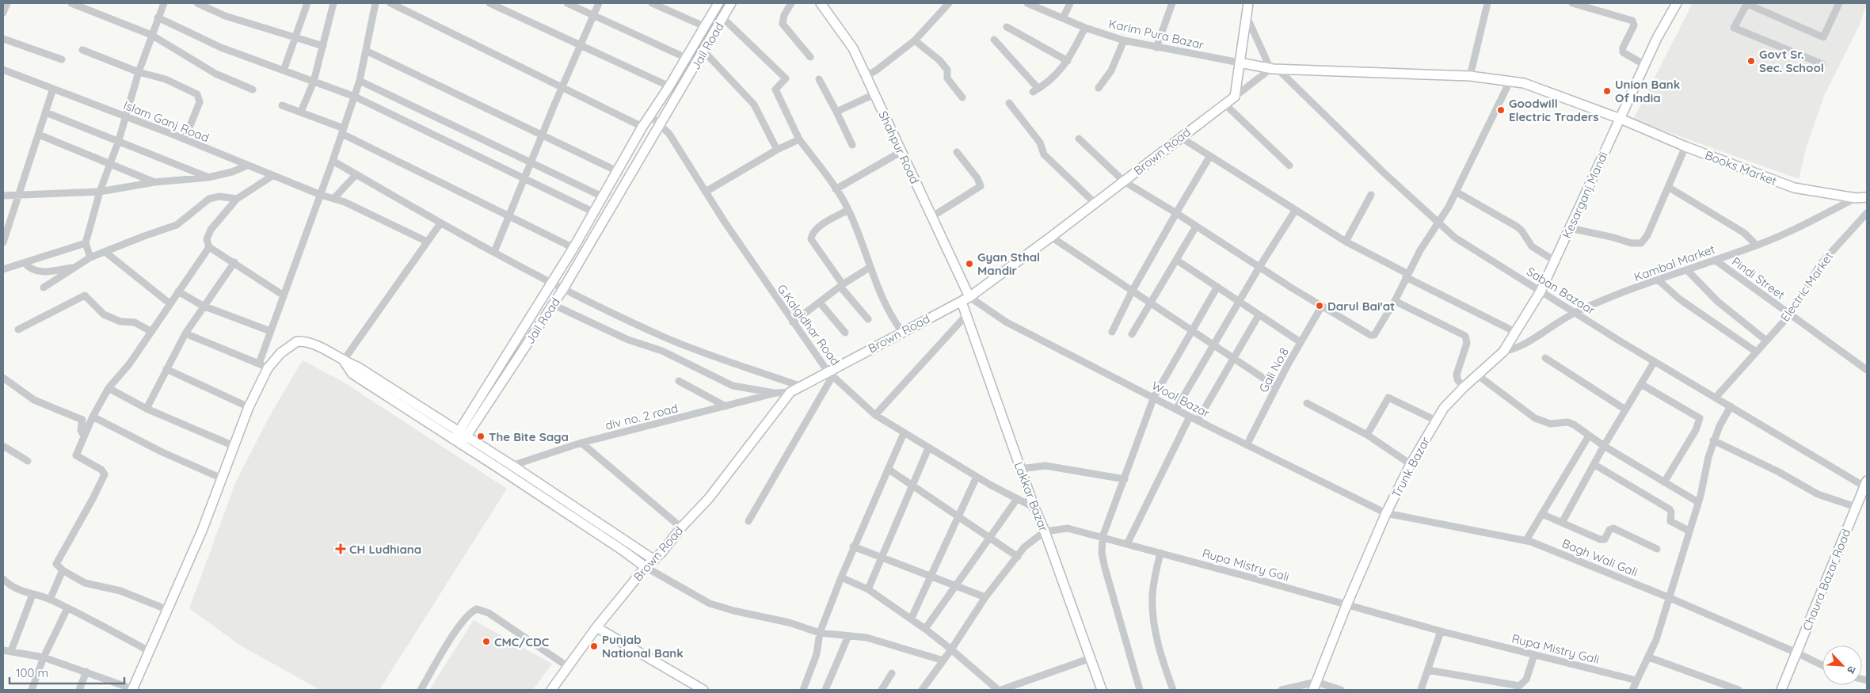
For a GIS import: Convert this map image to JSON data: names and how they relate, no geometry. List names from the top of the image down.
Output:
{
  "streets": {
    "street": [
      "Karim Pura Bazar",
      "Jail Road",
      "Islam Ganj Road",
      "Shahpur Road",
      "Brown Road",
      "Books Market",
      "Kesarganj Mandi",
      "Kambal Market",
      "Pindi Street",
      "Electric Market",
      "Saban Bazaar",
      "G.Kalgidhar Road",
      "Gali No.8",
      "Wool Bazar",
      "div no. 2 road",
      "Trunk Bazar",
      "Lakkar Bazar",
      "Bagh Wali Gali",
      "Rupa Mistry Gali",
      "Chaura Bazar Road"
    ]
  },
  "crossings": [
    ["Karim Pura Bazar", "Books Market"],
    ["Jail Road", "G.Kalgidhar Road"],
    ["Shahpur Road", "Brown Road"],
    ["Shahpur Road", "Wool Bazar"],
    ["Brown Road", "G.Kalgidhar Road"],
    ["Brown Road", "Wool Bazar"],
    ["Brown Road", "div no. 2 road"],
    ["Brown Road", "Lakkar Bazar"],
    ["Books Market", "Kesarganj Mandi"],
    ["Books Market", "Kambal Market"],
    ["Books Market", "Saban Bazaar"],
    ["Kesarganj Mandi", "Trunk Bazar"],
    ["Kambal Market", "Pindi Street"],
    ["Kambal Market", "Saban Bazaar"],
    ["Kambal Market", "Trunk Bazar"],
    ["Pindi Street", "Electric Market"],
    ["Electric Market", "Saban Bazaar"],
    ["Saban Bazaar", "Trunk Bazar"],
    ["Saban Bazaar", "Chaura Bazar Road"],
    ["G.Kalgidhar Road", "Lakkar Bazar"],
    ["Gali No.8", "Wool Bazar"],
    ["Wool Bazar", "Trunk Bazar"],
    ["Wool Bazar", "Bagh Wali Gali"],
    ["Trunk Bazar", "Bagh Wali Gali"],
    ["Trunk Bazar", "Rupa Mistry Gali"],
    ["Lakkar Bazar", "Rupa Mistry Gali"],
    ["Bagh Wali Gali", "Chaura Bazar Road"]
  ],
  "places": {
    "other": [
      "Govt Sr. Sec. School",
      "Union Bank Of India",
      "Goodwill Electric Traders",
      "Gyan Sthal Mandir",
      "Darul Bai'at",
      "The Bite Saga",
      "CMC/CDC",
      "Punjab National Bank"
    ],
    "health": ["CH Ludhiana"]
  },
  "scale_bar": "100 m",
  "north": "bottom right"
}
